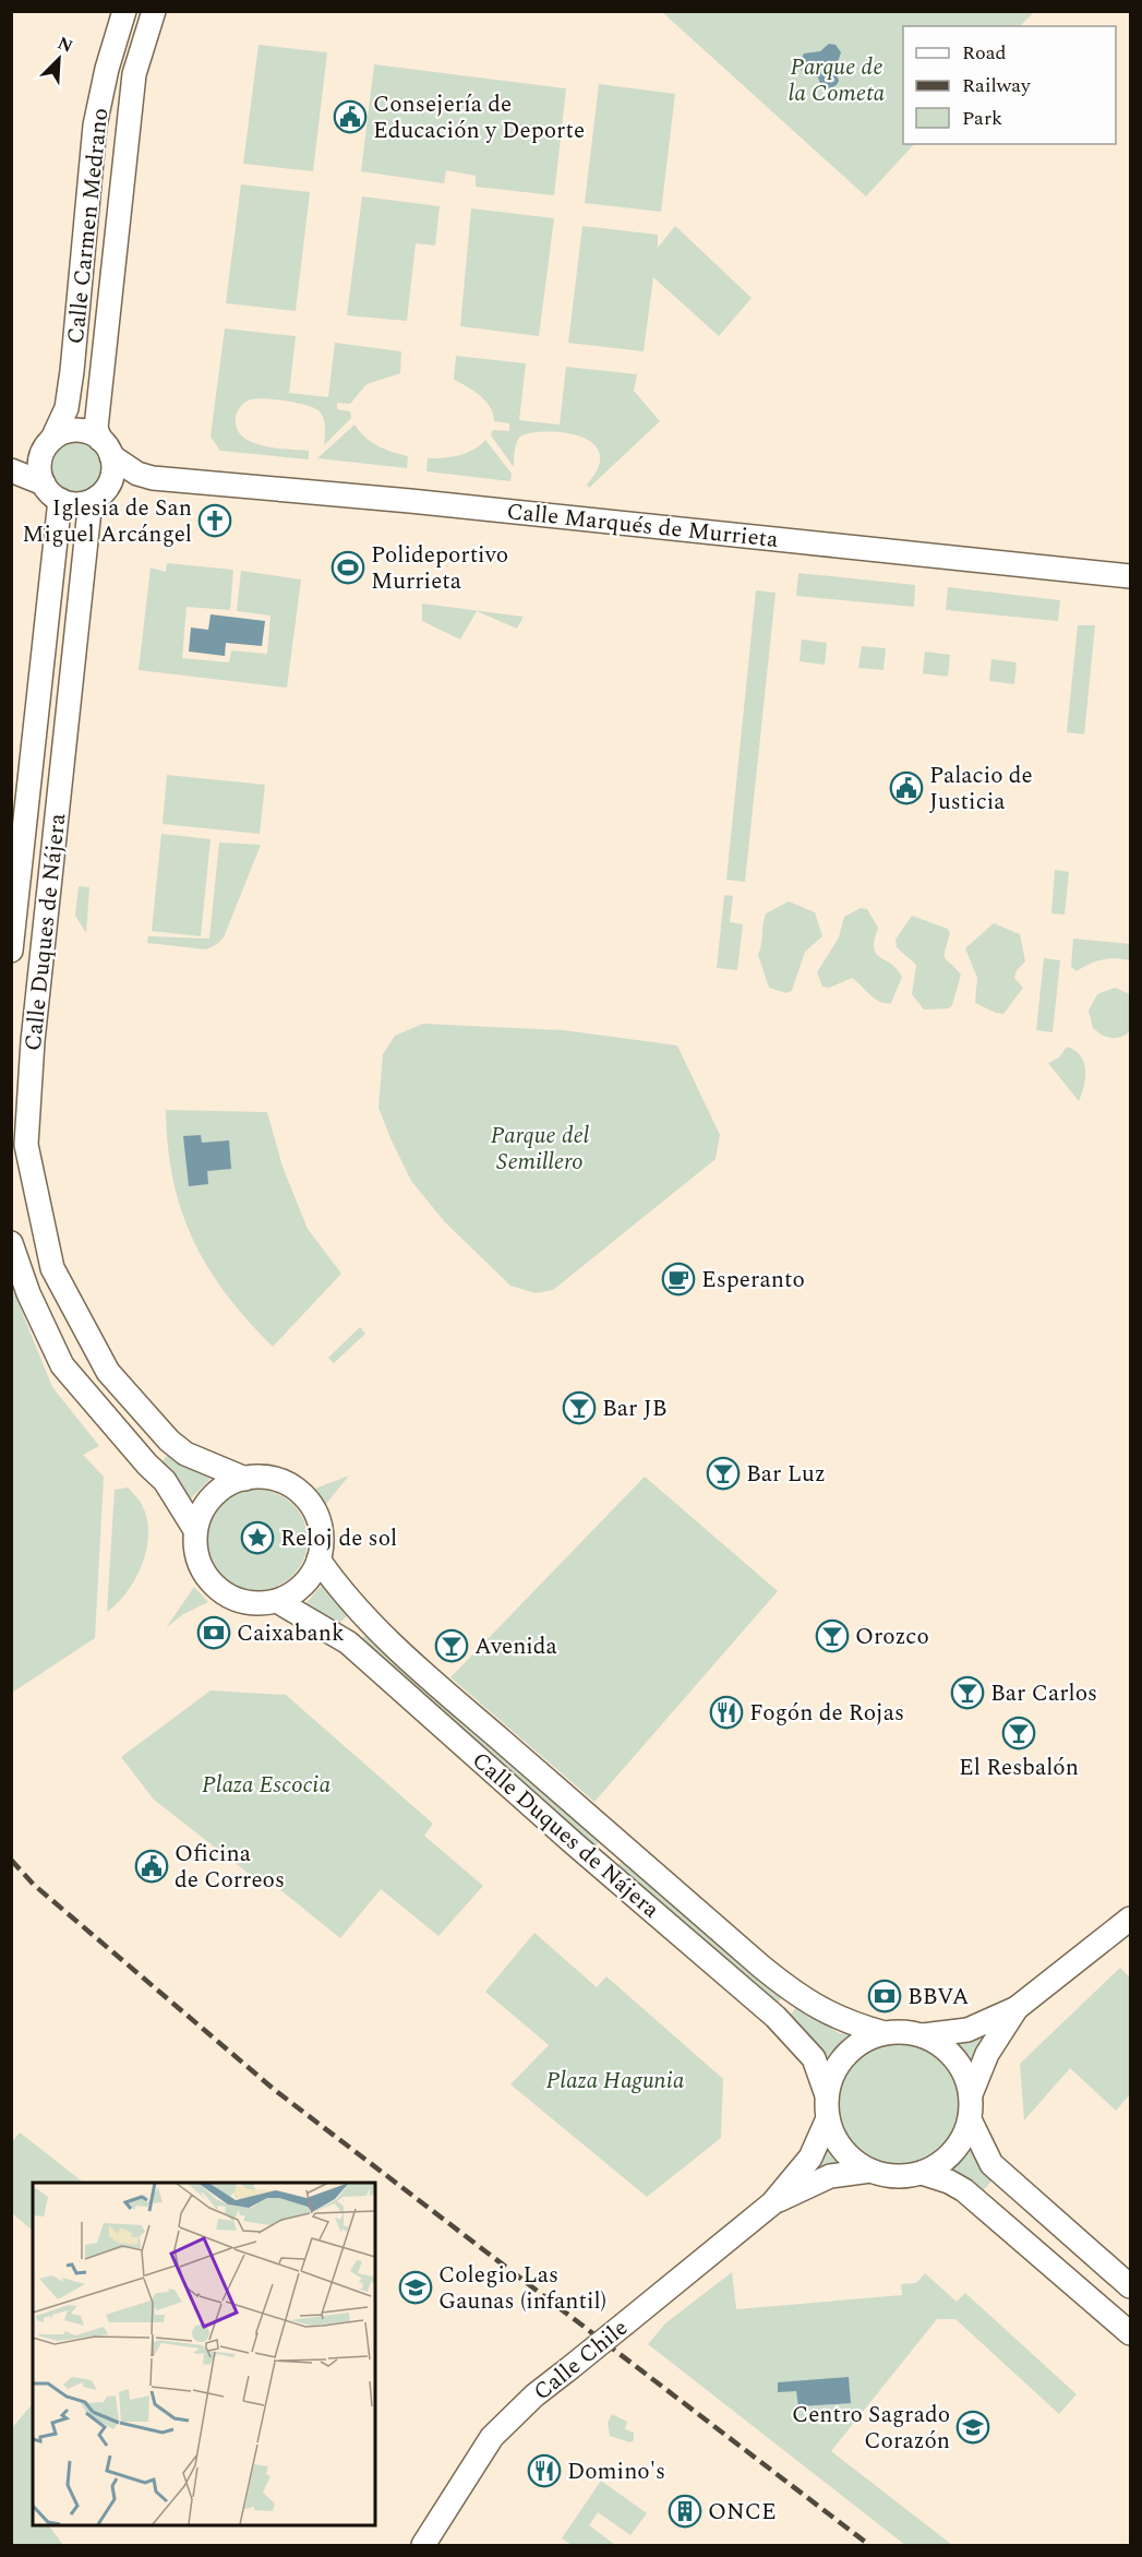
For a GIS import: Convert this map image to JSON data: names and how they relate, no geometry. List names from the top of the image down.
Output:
{
  "streets": {
    "main road": [
      "Calle Carmen Medrano",
      "Calle Marqués de Murrieta",
      "Calle Duques de Nájera",
      "Calle Chile"
    ]
  },
  "crossings": [
    ["Calle Carmen Medrano", "Calle Marqués de Murrieta"],
    ["Calle Carmen Medrano", "Calle Duques de Nájera"],
    ["Calle Marqués de Murrieta", "Calle Duques de Nájera"],
    ["Calle Duques de Nájera", "Calle Chile"]
  ],
  "parks": [
    "Parque de la Cometa",
    "Parque del Semillero",
    "Plaza Escocia",
    "Plaza Hagunia"
  ],
  "places": {
    "public building": ["Consejería de Educación y Deporte", "Palacio de Justicia", "Oficina de Correos"],
    "church": ["Iglesia de San Miguel Arcángel"],
    "sports": ["Polideportivo Murrieta"],
    "cafe": ["Esperanto"],
    "bar": [
      "Bar JB",
      "Bar Luz",
      "Orozco",
      "Avenida",
      "Bar Carlos",
      "El Resbalón"
    ],
    "place": ["Reloj de sol"],
    "bank": ["Caixabank", "BBVA"],
    "restaurant": ["Fogón de Rojas", "Domino's"],
    "school or university": ["Colegio Las Gaunas (infantil)", "Centro Sagrado Corazón"],
    "building": ["ONCE"]
  },
  "legend": ["Road", "Railway", "Park"],
  "north": "top right"
}
